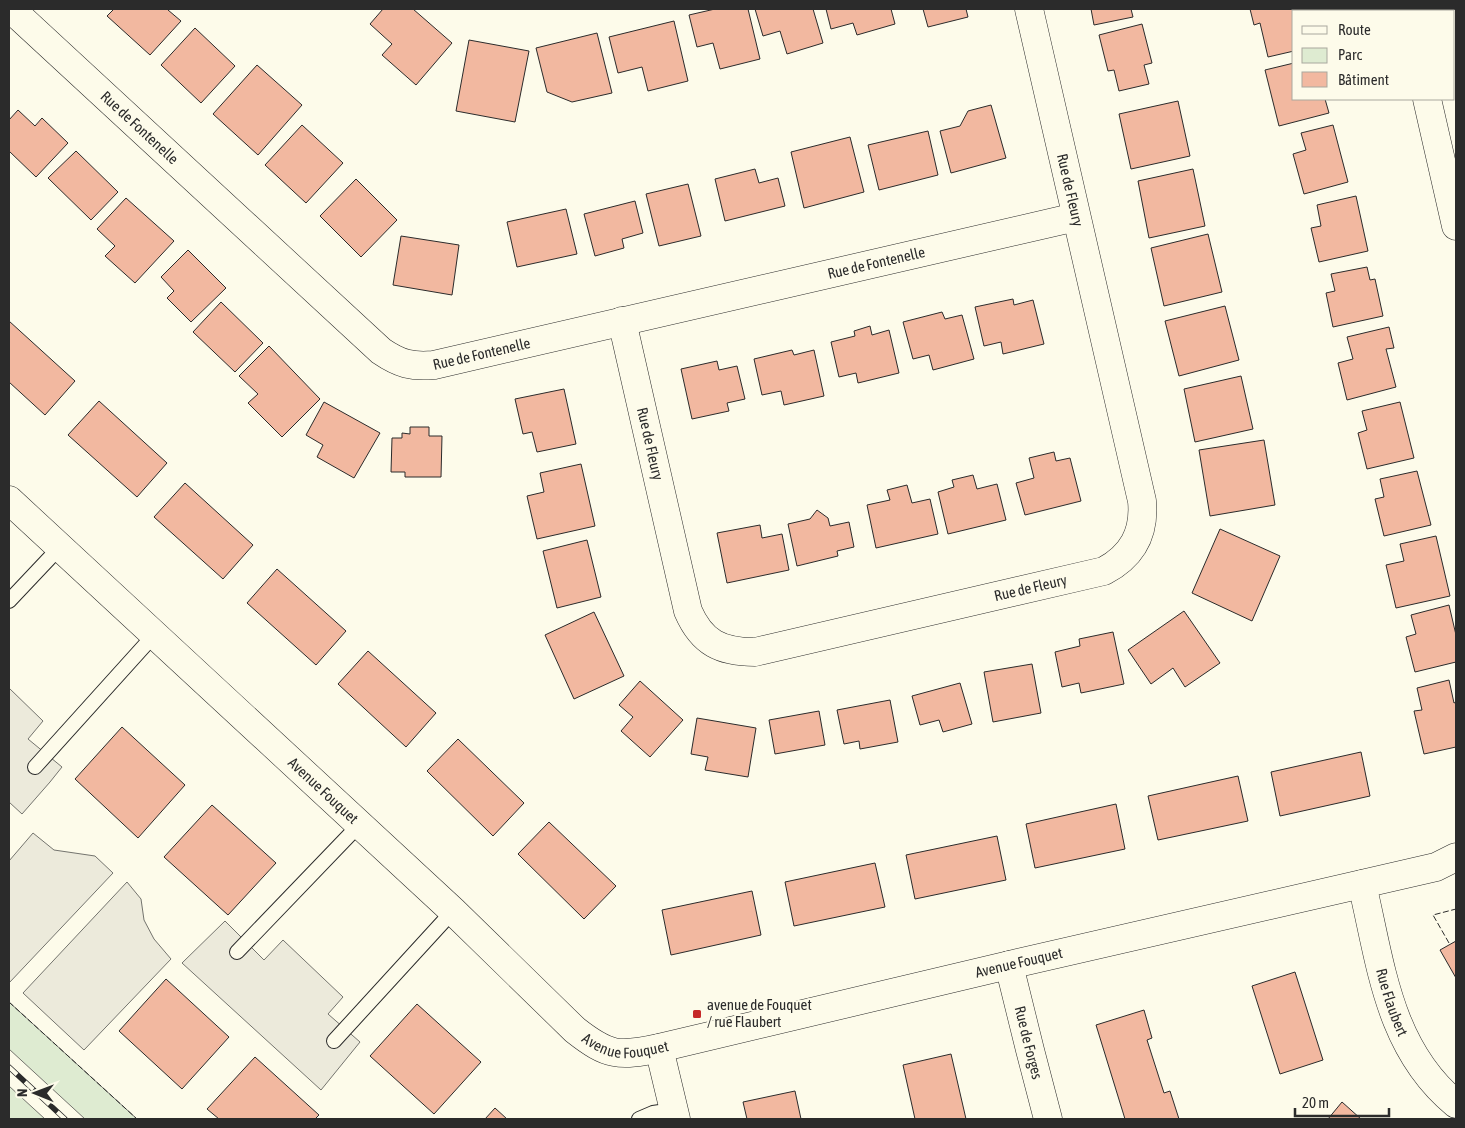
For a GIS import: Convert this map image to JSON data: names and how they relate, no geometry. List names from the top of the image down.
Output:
{
  "streets": {
    "street": [
      "Rue de Fontenelle",
      "Rue de Fleury",
      "Avenue Fouquet",
      "Rue Flaubert",
      "Rue de Forges"
    ]
  },
  "crossings": [
    ["Rue de Fontenelle", "Rue de Fleury"],
    ["Avenue Fouquet", "Rue Flaubert"],
    ["Avenue Fouquet", "Rue de Forges"]
  ],
  "places": {
    "transit": ["avenue de Fouquet / rue Flaubert"]
  },
  "legend": ["Route", "Parc", "Bâtiment"],
  "scale_bar": "20 m",
  "north": "left"
}
